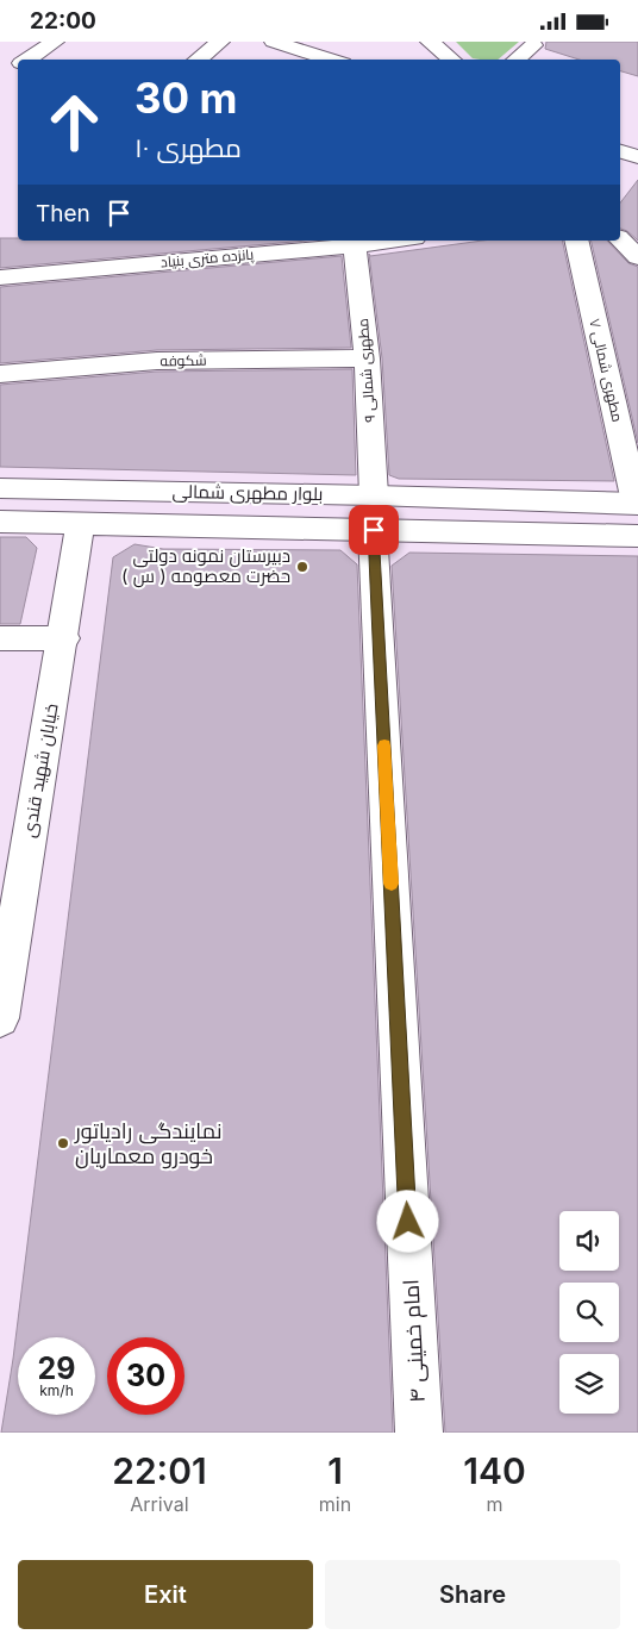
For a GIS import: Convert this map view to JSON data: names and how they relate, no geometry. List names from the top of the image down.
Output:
{
  "streets": {
    "street": [
      "پانزده متری بنیاد",
      "شکوفه",
      "مطهری شمالی ۹",
      "مطهری شمالی ۷",
      "بلوار مطهری شمالی",
      "خیابان شهید قندی",
      "امام خمینی ۴"
    ]
  },
  "crossings": [
    ["پانزده متری بنیاد", "مطهری شمالی ۹"],
    ["شکوفه", "مطهری شمالی ۹"],
    ["مطهری شمالی ۹", "بلوار مطهری شمالی"],
    ["مطهری شمالی ۷", "بلوار مطهری شمالی"],
    ["بلوار مطهری شمالی", "خیابان شهید قندی"],
    ["بلوار مطهری شمالی", "امام خمینی ۴"]
  ],
  "places": ["دبیرستان نمونه دولتی حضرت معصومه ( س )", "نمایندگی رادیاتور خودرو معماریان"],
  "page": {
    "status": "22:00",
    "turn": ["30 m", "مطهری ۱۰"],
    "then": "Then",
    "speed": "29 km/h",
    "limit": "30",
    "eta": [
      "22:01",
      "Arrival",
      "1",
      "min",
      "140",
      "m"
    ],
    "buttons": ["Exit", "Share"]
  }
}
